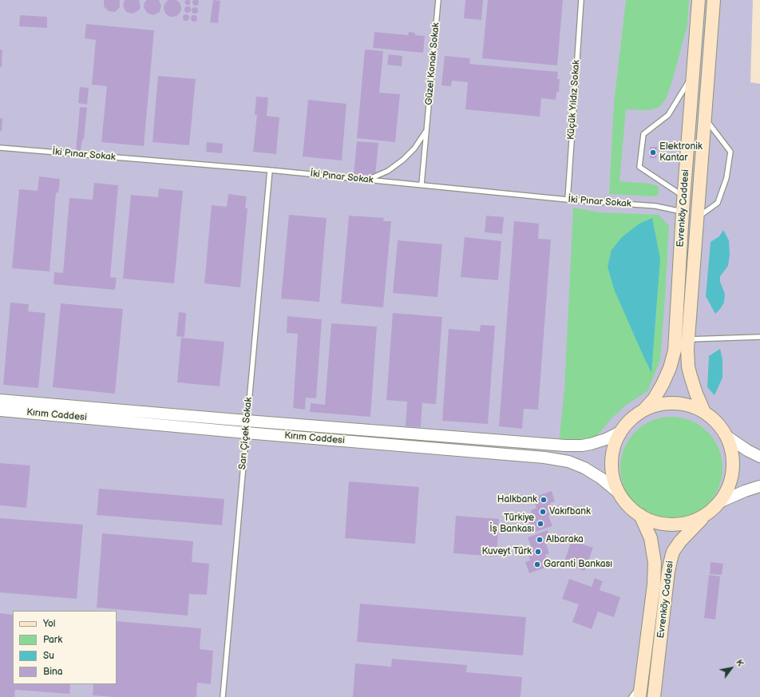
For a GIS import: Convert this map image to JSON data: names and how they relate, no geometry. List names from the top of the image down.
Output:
{
  "streets": {
    "main road": ["Evrenköy Caddesi"],
    "street": ["Kırım Caddesi"],
    "lane": [
      "Güzel Konak Sokak",
      "Küçük Yıldız Sokak",
      "İki Pınar Sokak",
      "Sarı Çiçek Sokak"
    ]
  },
  "crossings": [
    ["Güzel Konak Sokak", "İki Pınar Sokak"],
    ["Küçük Yıldız Sokak", "İki Pınar Sokak"],
    ["İki Pınar Sokak", "Evrenköy Caddesi"],
    ["İki Pınar Sokak", "Sarı Çiçek Sokak"],
    ["Kırım Caddesi", "Sarı Çiçek Sokak"]
  ],
  "places": [
    "Elektronik Kantar",
    "Halkbank",
    "Vakıfbank",
    "Türkiye İş Bankası",
    "Albaraka",
    "Kuveyt Türk",
    "Garanti Bankası"
  ],
  "legend": [
    "Yol",
    "Park",
    "Su",
    "Bina"
  ],
  "north": "top right"
}
